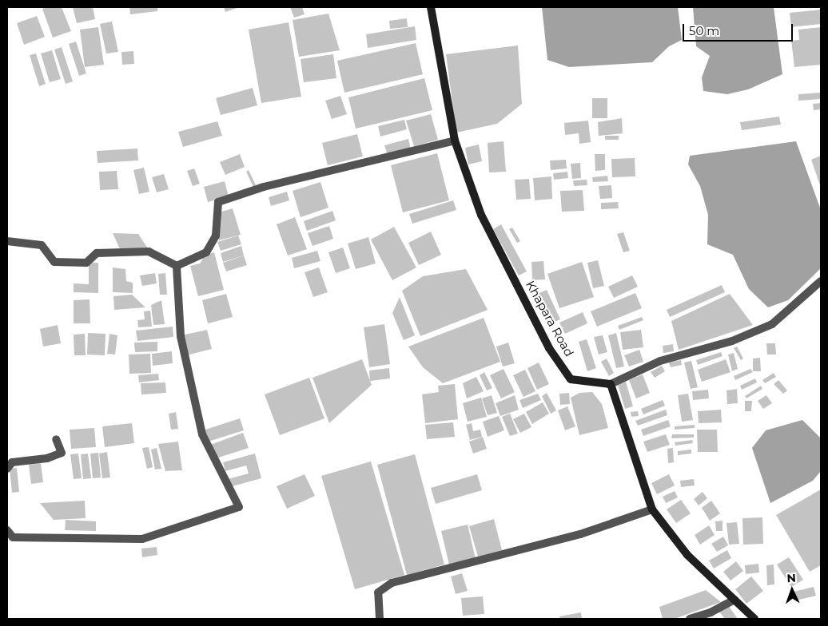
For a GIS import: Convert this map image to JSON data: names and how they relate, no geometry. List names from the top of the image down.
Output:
{
  "streets": {
    "street": ["Khapara Road"]
  },
  "scale_bar": "50 m",
  "north": "top"
}
